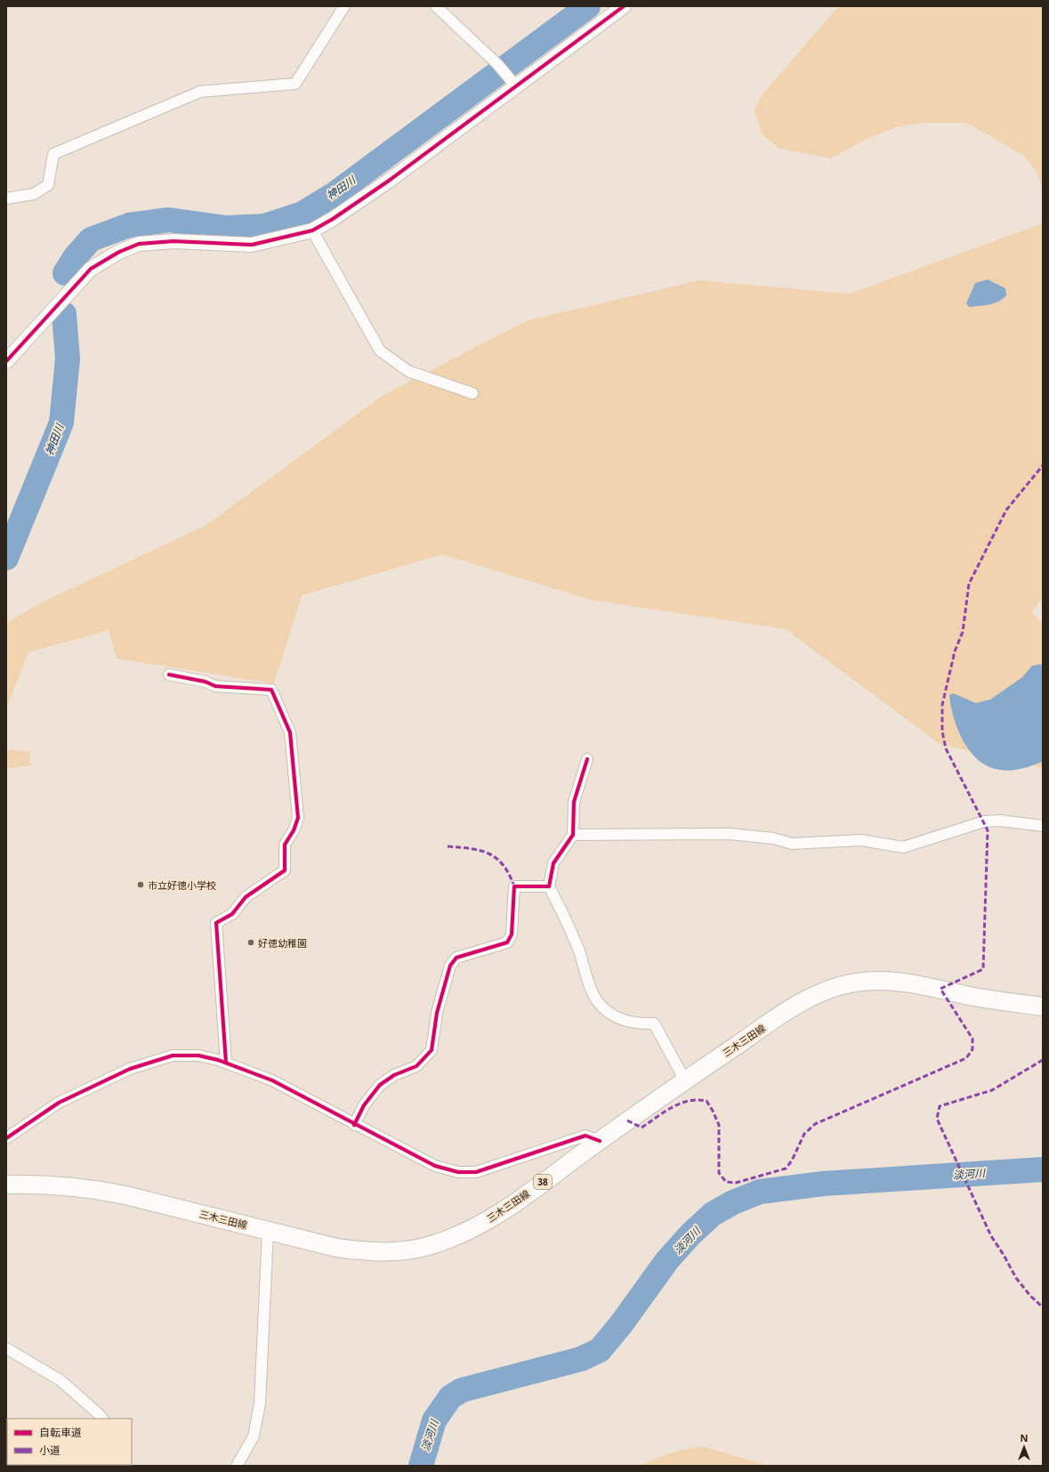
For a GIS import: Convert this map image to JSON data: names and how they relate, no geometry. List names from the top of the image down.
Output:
{
  "streets": {
    "main road": ["三木三田線", "38"]
  },
  "water": ["神田川", "淡河川"],
  "places": ["市立好徳小学校", "好徳幼稚園"],
  "legend": ["自転車道", "小道"],
  "north": "top"
}
